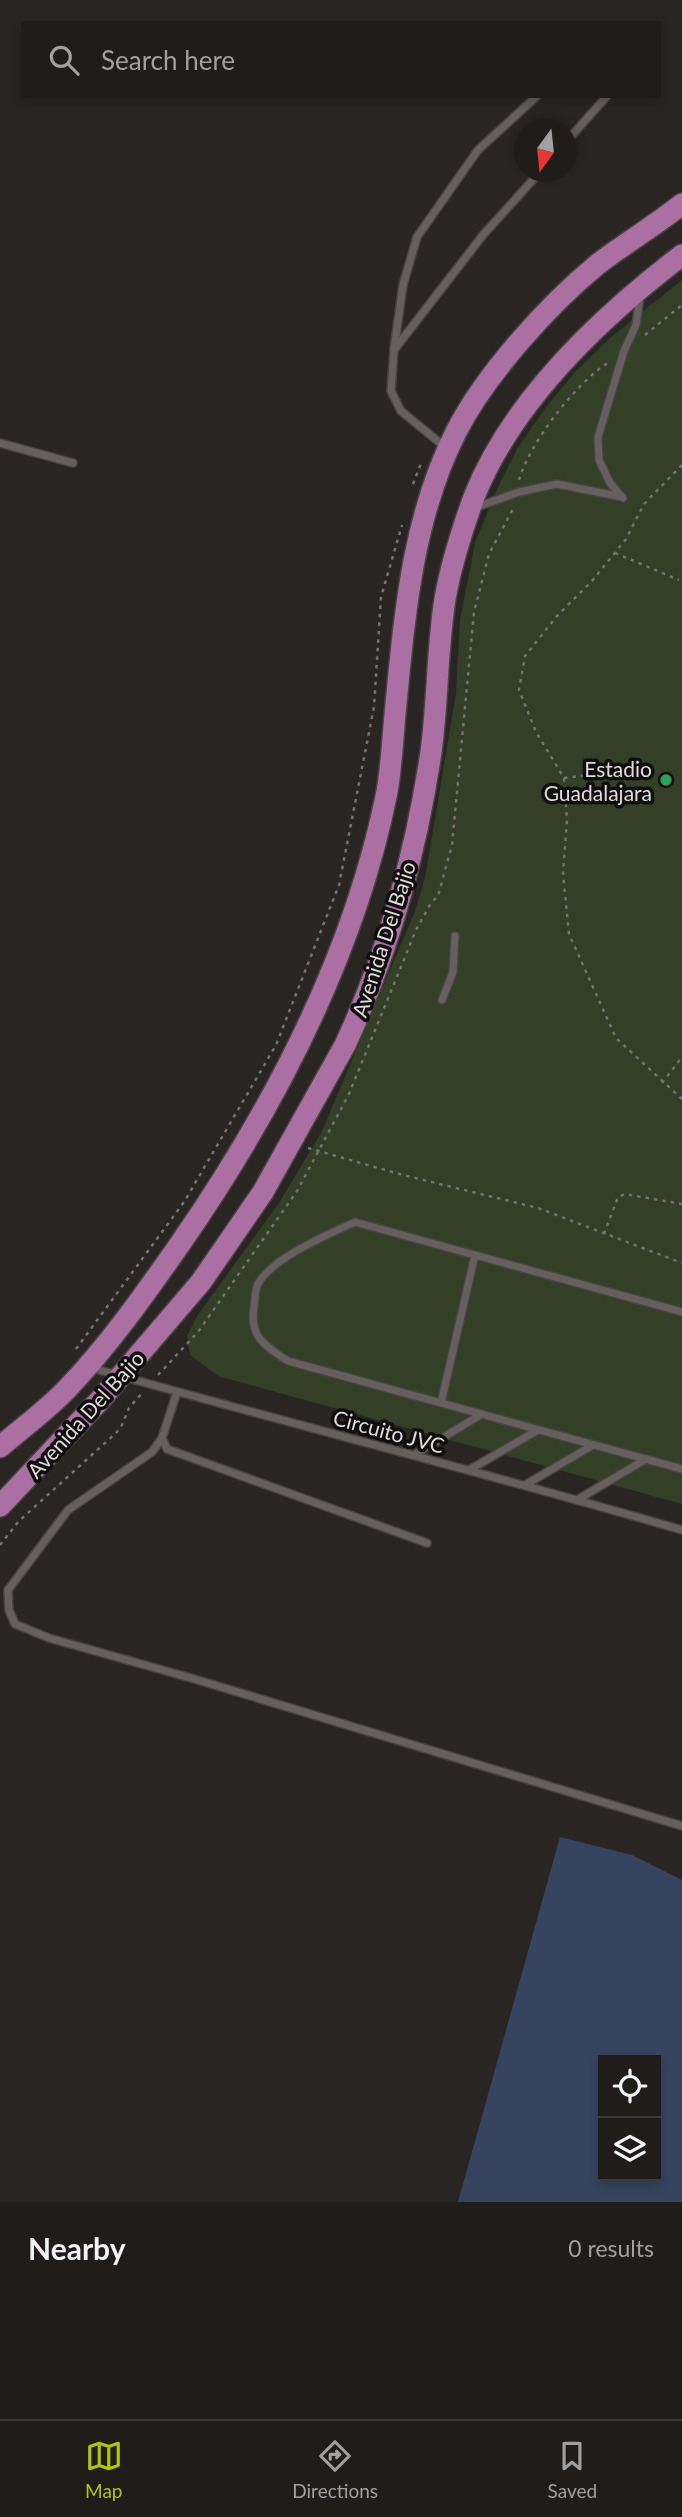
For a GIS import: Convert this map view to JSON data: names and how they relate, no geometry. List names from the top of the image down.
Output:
{
  "streets": {
    "main road": ["Avenida Del Bajio"],
    "lane": ["Circuito JVC"]
  },
  "crossings": [
    ["Avenida Del Bajio", "Circuito JVC"]
  ],
  "places": ["Estadio Guadalajara"],
  "north": "bottom",
  "page": {
    "search": "Search here",
    "heading": ["Nearby", "0 results"],
    "nav": ["Map", "Directions", "Saved"]
  }
}
